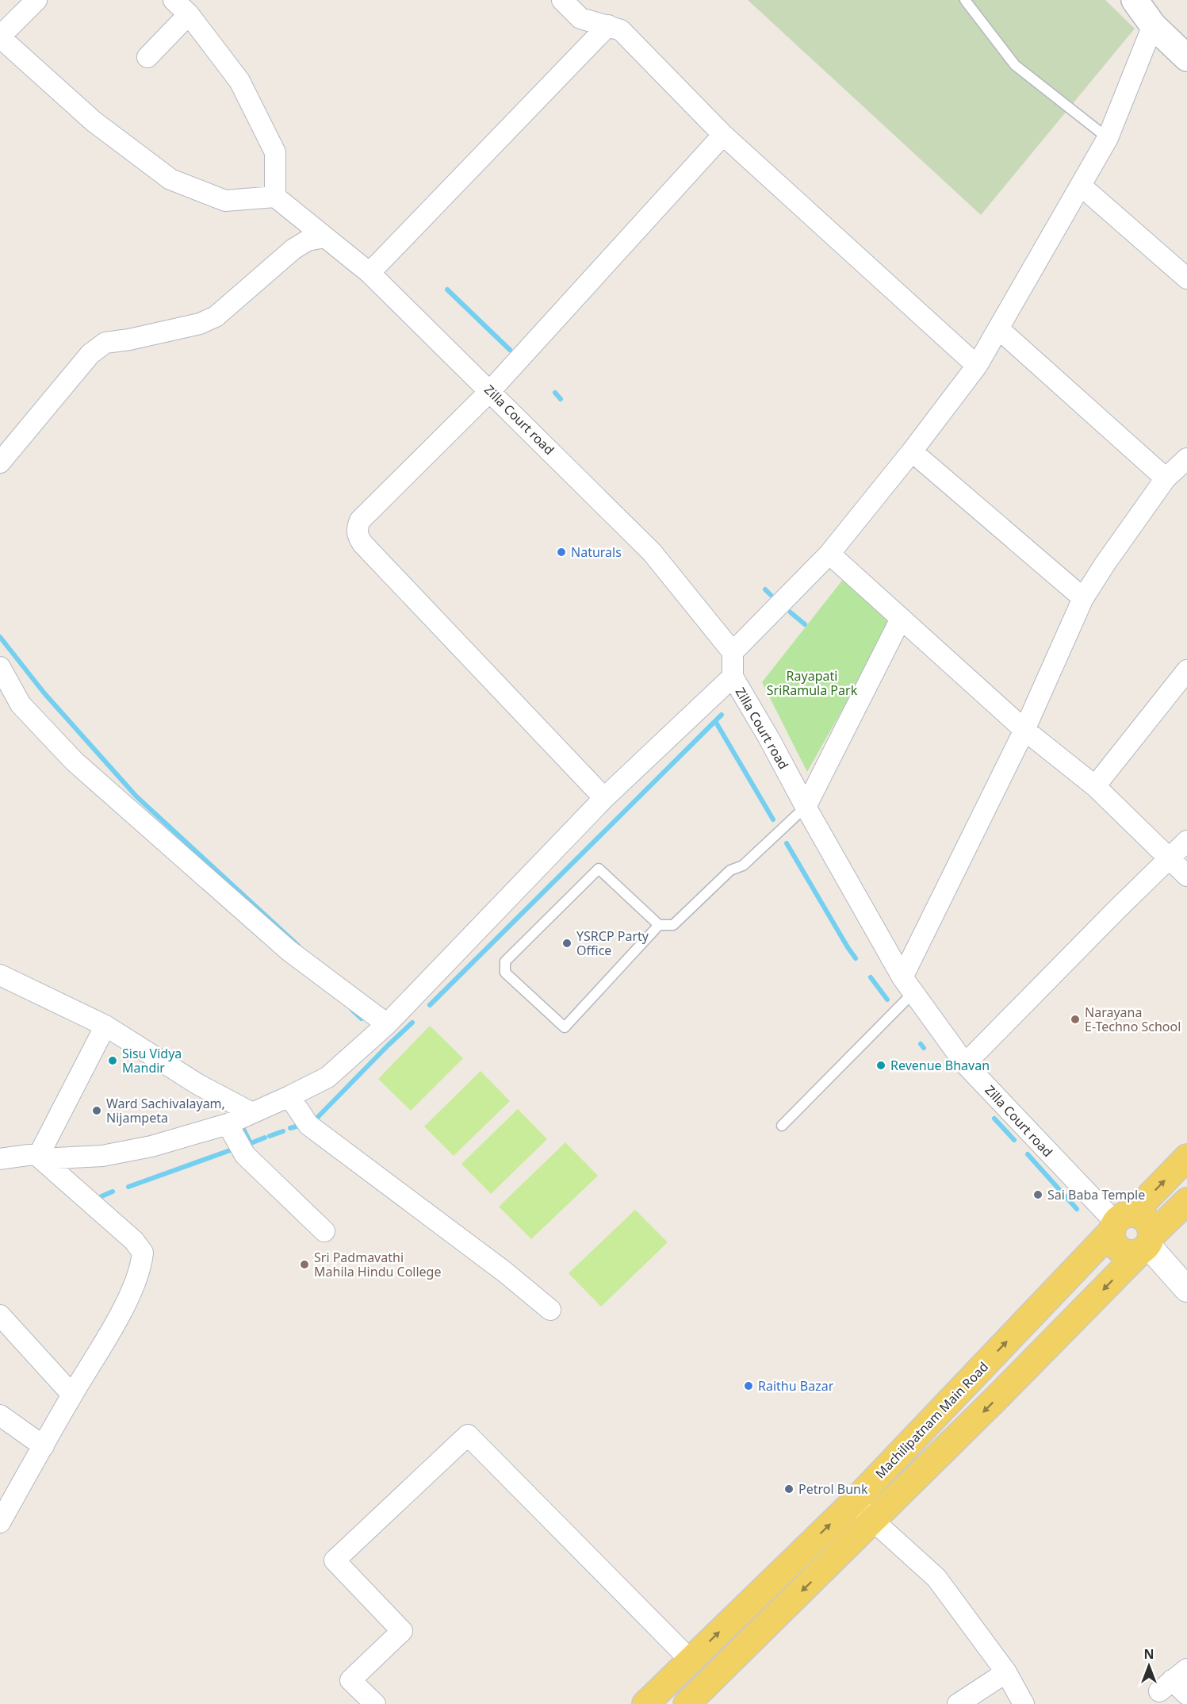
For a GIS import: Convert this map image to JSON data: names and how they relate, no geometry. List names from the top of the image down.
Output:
{
  "streets": {
    "main road": ["Machilipatnam Main Road"],
    "street": ["Zilla Court road"]
  },
  "crossings": [
    ["Zilla Court road", "Machilipatnam Main Road"]
  ],
  "parks": ["Rayapati SriRamula Park"],
  "places": [
    "Naturals",
    "YSRCP Party Office",
    "Narayana E-Techno School",
    "Sisu Vidya Mandir",
    "Revenue Bhavan",
    "Ward Sachivalayam, Nijampeta",
    "Sai Baba Temple",
    "Sri Padmavathi Mahila Hindu College",
    "Raithu Bazar",
    "Petrol Bunk"
  ],
  "north": "top"
}
